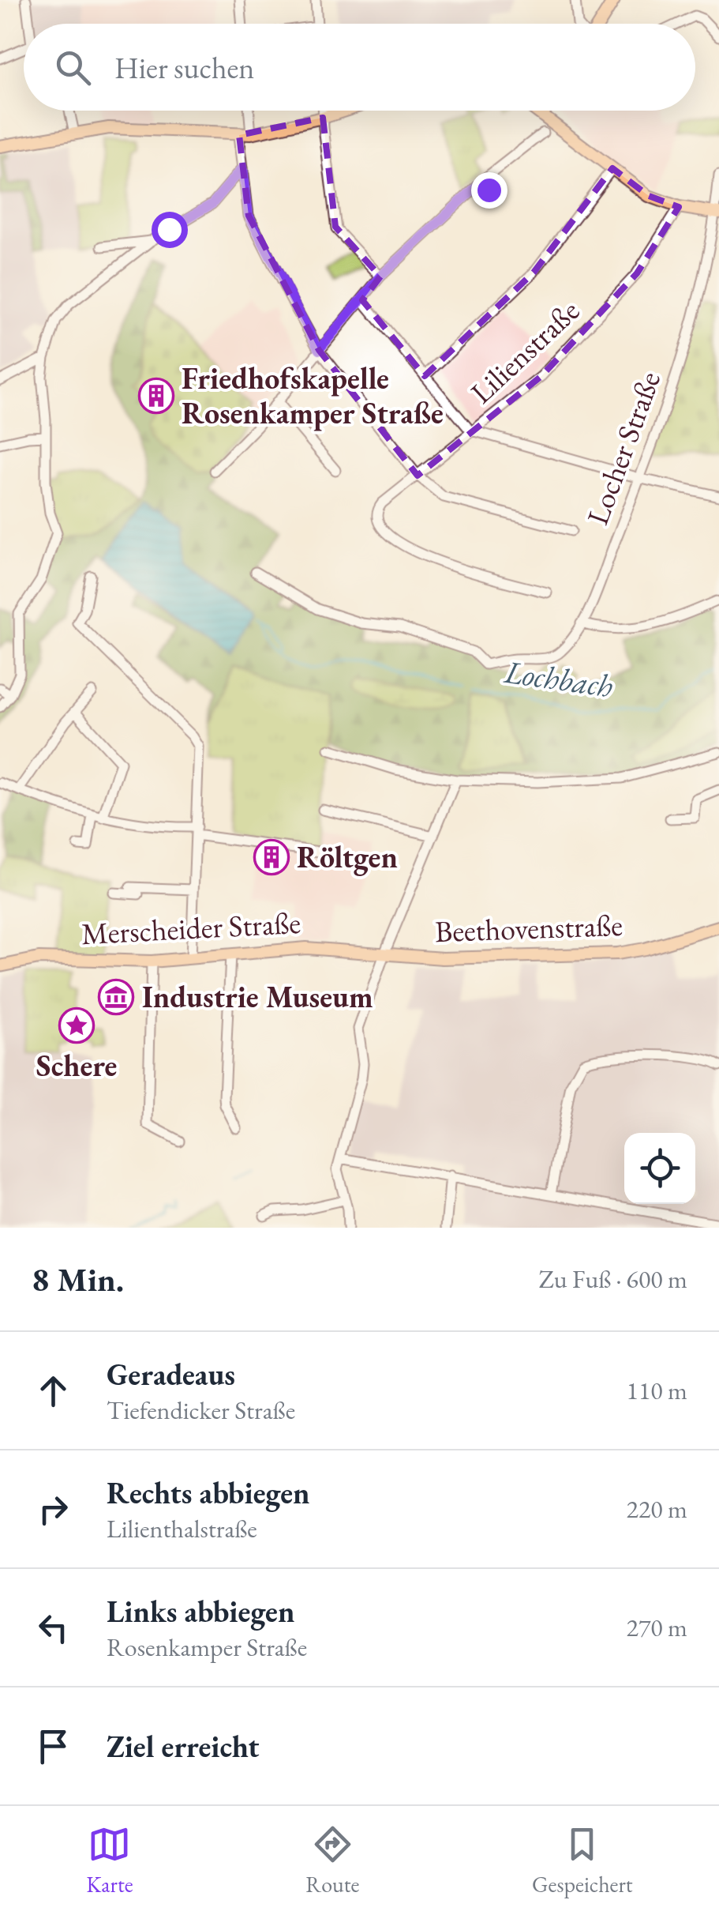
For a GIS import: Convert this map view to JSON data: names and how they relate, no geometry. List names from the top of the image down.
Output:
{
  "streets": {
    "main road": ["Merscheider Straße", "Beethovenstraße"],
    "street": ["Lilienstraße", "Locher Straße"]
  },
  "crossings": [
    ["Merscheider Straße", "Beethovenstraße"]
  ],
  "water": ["Lochbach"],
  "places": {
    "building": ["Friedhofskapelle Rosenkamper Straße", "Röltgen"],
    "museum": ["Industrie Museum"],
    "place": ["Schere"]
  },
  "page": {
    "search": "Hier suchen",
    "heading": ["8 Min.", "Zu Fuß · 600 m"],
    "list": [
      ["Geradeaus", "Tiefendicker Straße", "110 m"],
      ["Rechts abbiegen", "Lilienthalstraße", "220 m"],
      ["Links abbiegen", "Rosenkamper Straße", "270 m"],
      "Ziel erreicht"
    ],
    "nav": ["Karte", "Route", "Gespeichert"]
  }
}
